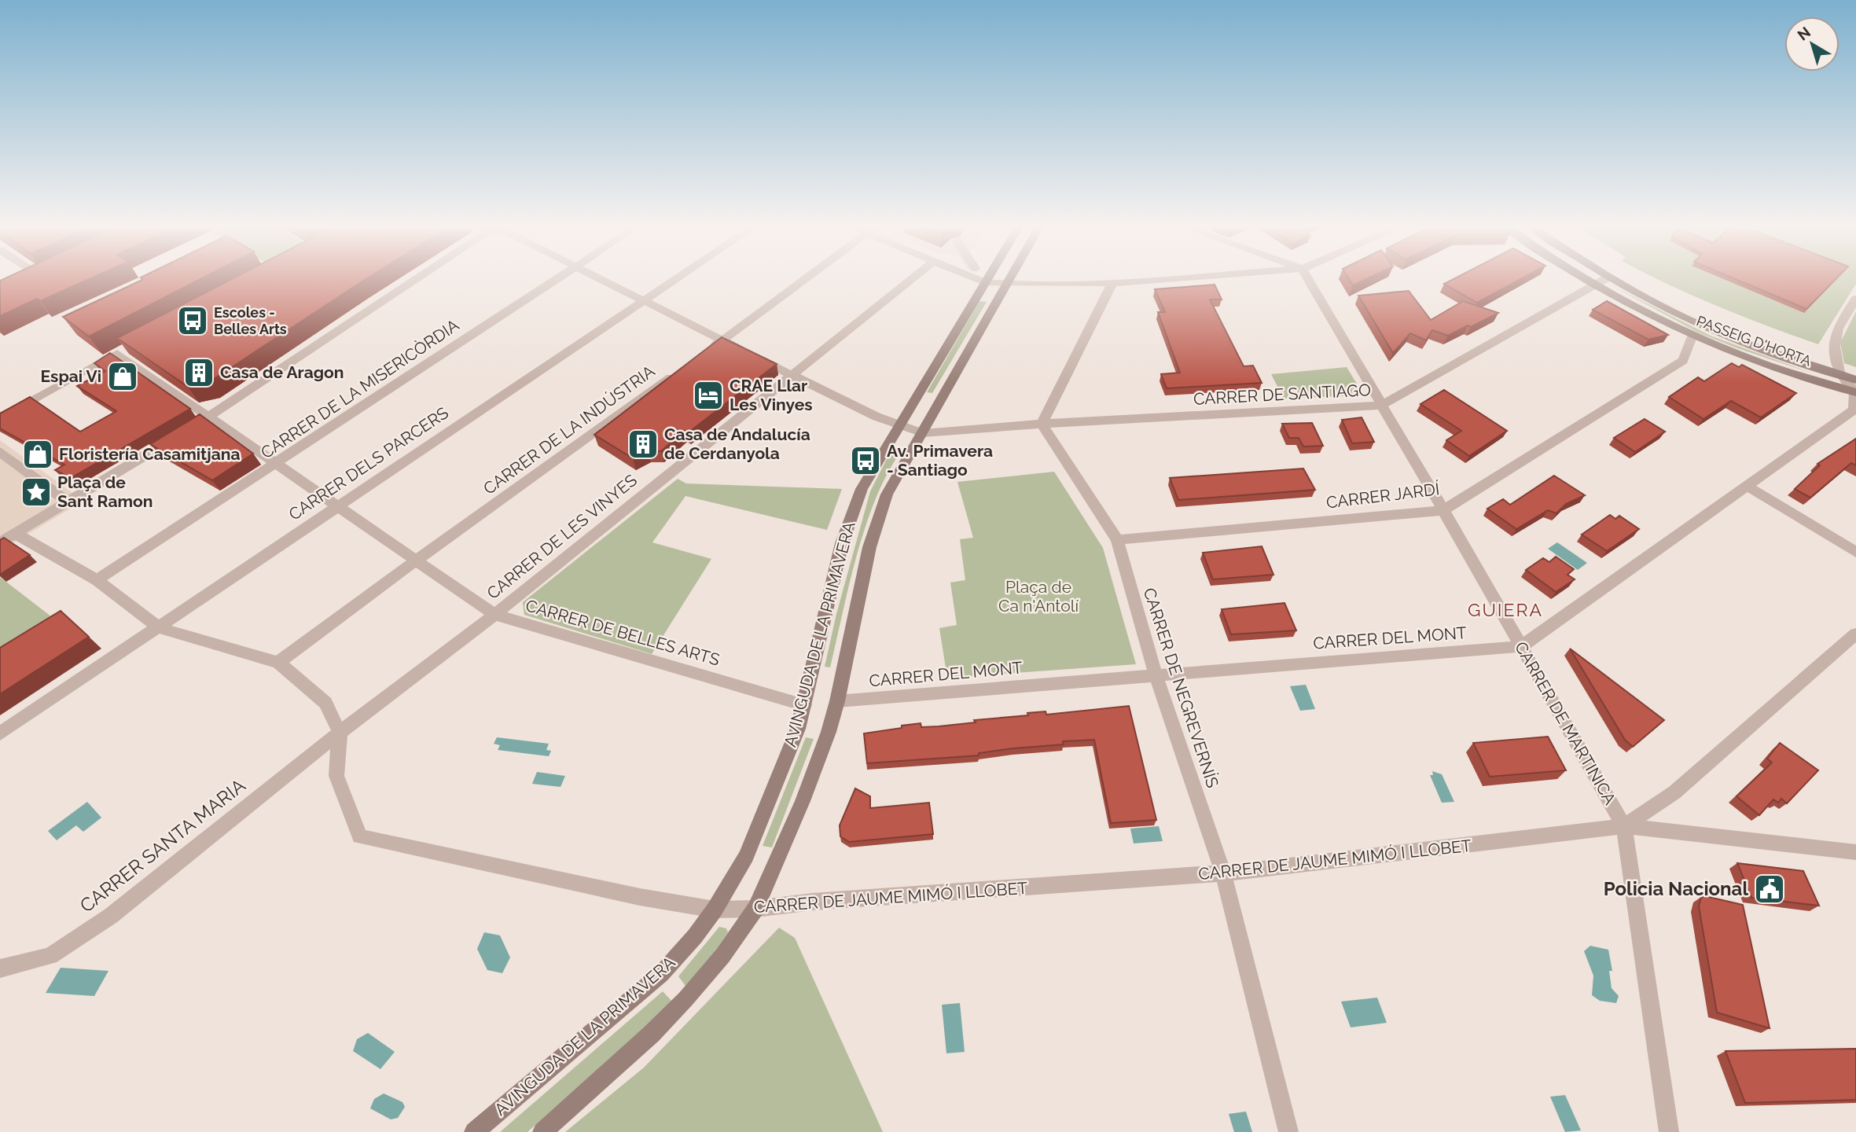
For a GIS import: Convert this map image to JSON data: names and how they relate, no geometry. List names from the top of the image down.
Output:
{
  "streets": {
    "street": [
      "PASSEIG D'HORTA",
      "CARRER DE LA MISERICÒRDIA",
      "CARRER DE SANTIAGO",
      "CARRER DE LA INDÚSTRIA",
      "CARRER DELS PARCERS",
      "CARRER JARDÍ",
      "CARRER DE LES VINYES",
      "CARRER DE BELLES ARTS",
      "AVINGUDA DE LA PRIMAVERA",
      "CARRER DEL MONT",
      "CARRER DE NEGREVERNÍS",
      "CARRER DE MARTINICA",
      "CARRER SANTA MARIA",
      "CARRER DE JAUME MIMÓ I LLOBET"
    ]
  },
  "crossings": [
    ["PASSEIG D'HORTA", "CARRER DE SANTIAGO"],
    ["PASSEIG D'HORTA", "CARRER JARDÍ"],
    ["CARRER DE LA MISERICÒRDIA", "CARRER DE BELLES ARTS"],
    ["CARRER DE LA MISERICÒRDIA", "CARRER DE JAUME MIMÓ I LLOBET"],
    ["CARRER DE SANTIAGO", "AVINGUDA DE LA PRIMAVERA"],
    ["CARRER DE SANTIAGO", "CARRER DE NEGREVERNÍS"],
    ["CARRER DE SANTIAGO", "CARRER DE MARTINICA"],
    ["CARRER DE LA INDÚSTRIA", "CARRER DE BELLES ARTS"],
    ["CARRER DE LA INDÚSTRIA", "CARRER DE JAUME MIMÓ I LLOBET"],
    ["CARRER DELS PARCERS", "CARRER DE BELLES ARTS"],
    ["CARRER DELS PARCERS", "CARRER DE JAUME MIMÓ I LLOBET"],
    ["CARRER JARDÍ", "CARRER DE NEGREVERNÍS"],
    ["CARRER JARDÍ", "CARRER DE MARTINICA"],
    ["CARRER DE LES VINYES", "CARRER DE BELLES ARTS"],
    ["CARRER DE LES VINYES", "CARRER SANTA MARIA"],
    ["CARRER DE LES VINYES", "CARRER DE JAUME MIMÓ I LLOBET"],
    ["CARRER DE BELLES ARTS", "AVINGUDA DE LA PRIMAVERA"],
    ["AVINGUDA DE LA PRIMAVERA", "CARRER DEL MONT"],
    ["AVINGUDA DE LA PRIMAVERA", "CARRER DE JAUME MIMÓ I LLOBET"],
    ["CARRER DEL MONT", "CARRER DE NEGREVERNÍS"],
    ["CARRER DEL MONT", "CARRER DE MARTINICA"],
    ["CARRER DE NEGREVERNÍS", "CARRER DE JAUME MIMÓ I LLOBET"],
    ["CARRER DE MARTINICA", "CARRER DE JAUME MIMÓ I LLOBET"],
    ["CARRER SANTA MARIA", "CARRER DE JAUME MIMÓ I LLOBET"]
  ],
  "districts": ["GUIERA"],
  "parks": ["Plaça de Ca n'Antolí"],
  "places": {
    "bus stop": ["Escoles - Belles Arts", "Av. Primavera - Santiago"],
    "building": ["Casa de Aragon", "Casa de Andalucía de Cerdanyola"],
    "shop": ["Espai Vi", "Floristería Casamitjana"],
    "hotel": ["CRAE Llar Les Vinyes"],
    "place": ["Plaça de Sant Ramon"],
    "public building": ["Policia Nacional"]
  },
  "north": "top left"
}
